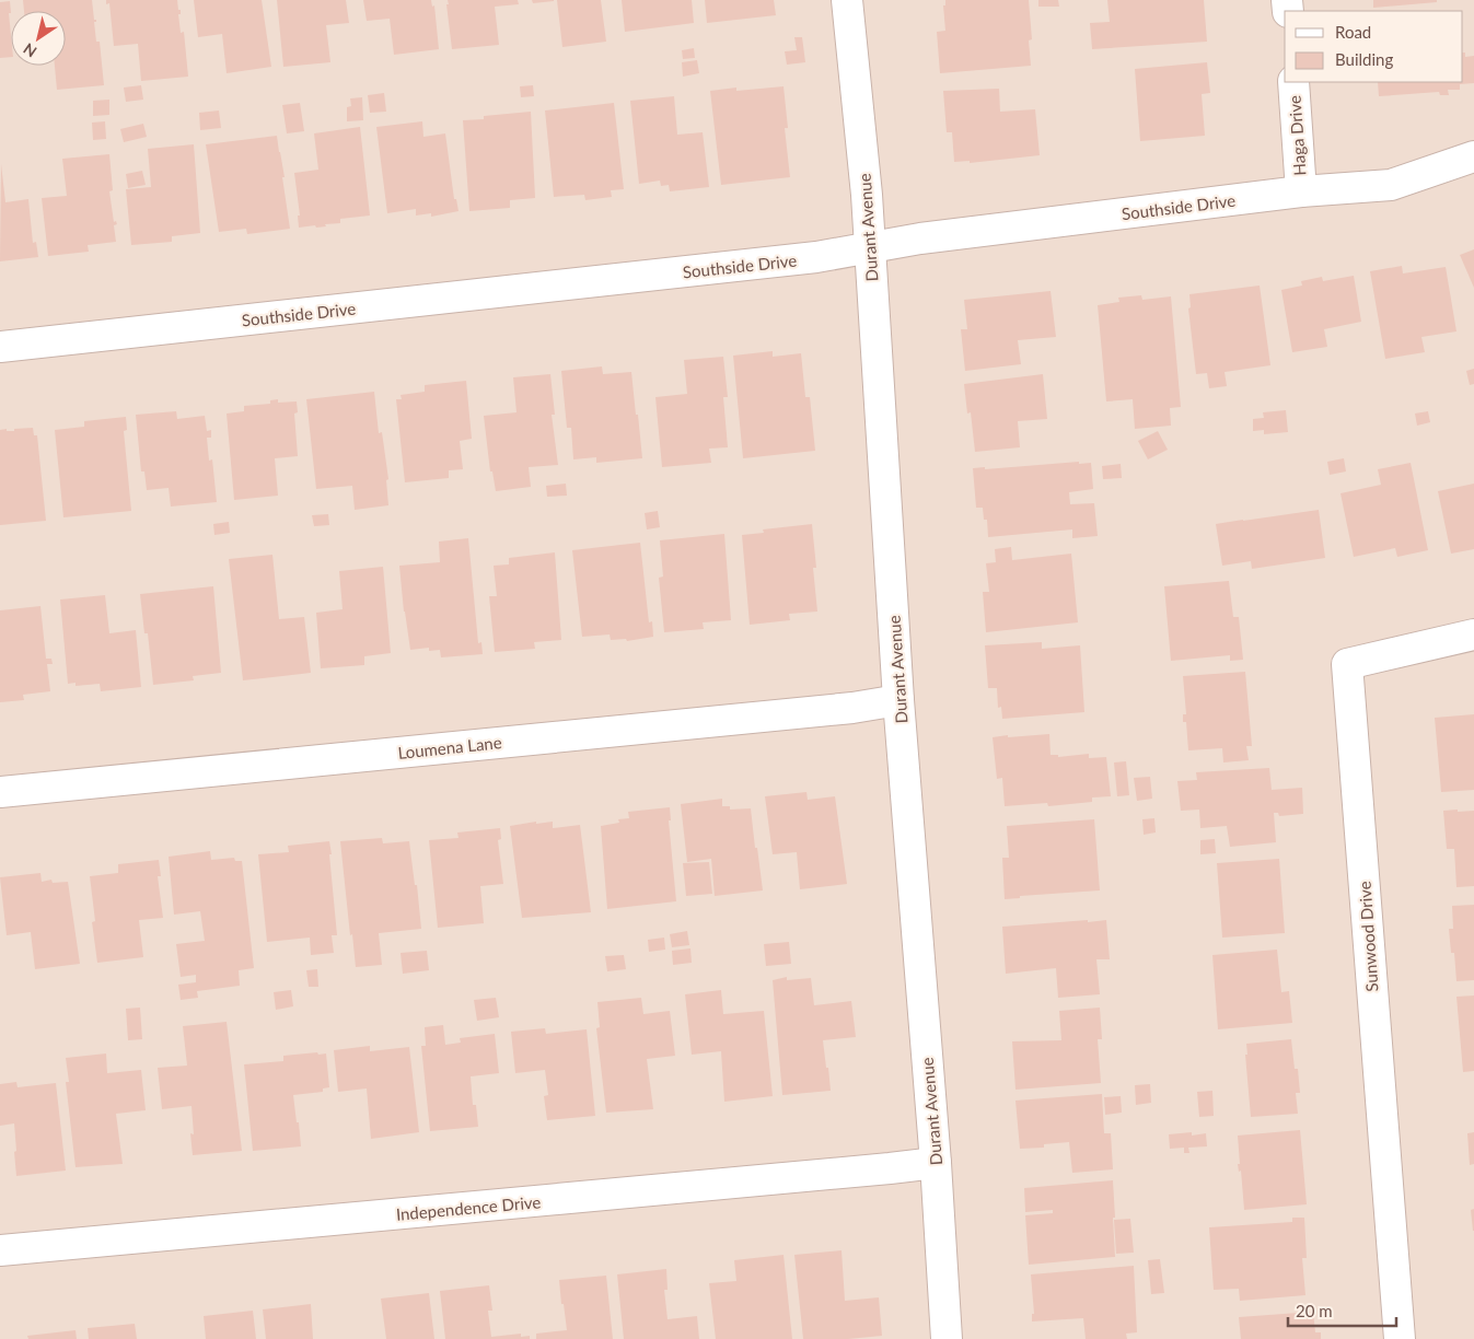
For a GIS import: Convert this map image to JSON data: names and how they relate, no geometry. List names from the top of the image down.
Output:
{
  "streets": {
    "street": [
      "Haga Drive",
      "Southside Drive",
      "Durant Avenue",
      "Loumena Lane",
      "Sunwood Drive",
      "Independence Drive"
    ]
  },
  "crossings": [
    ["Haga Drive", "Southside Drive"],
    ["Southside Drive", "Durant Avenue"],
    ["Durant Avenue", "Loumena Lane"],
    ["Durant Avenue", "Independence Drive"]
  ],
  "legend": ["Road", "Building"],
  "scale_bar": "20 m",
  "north": "bottom left"
}
